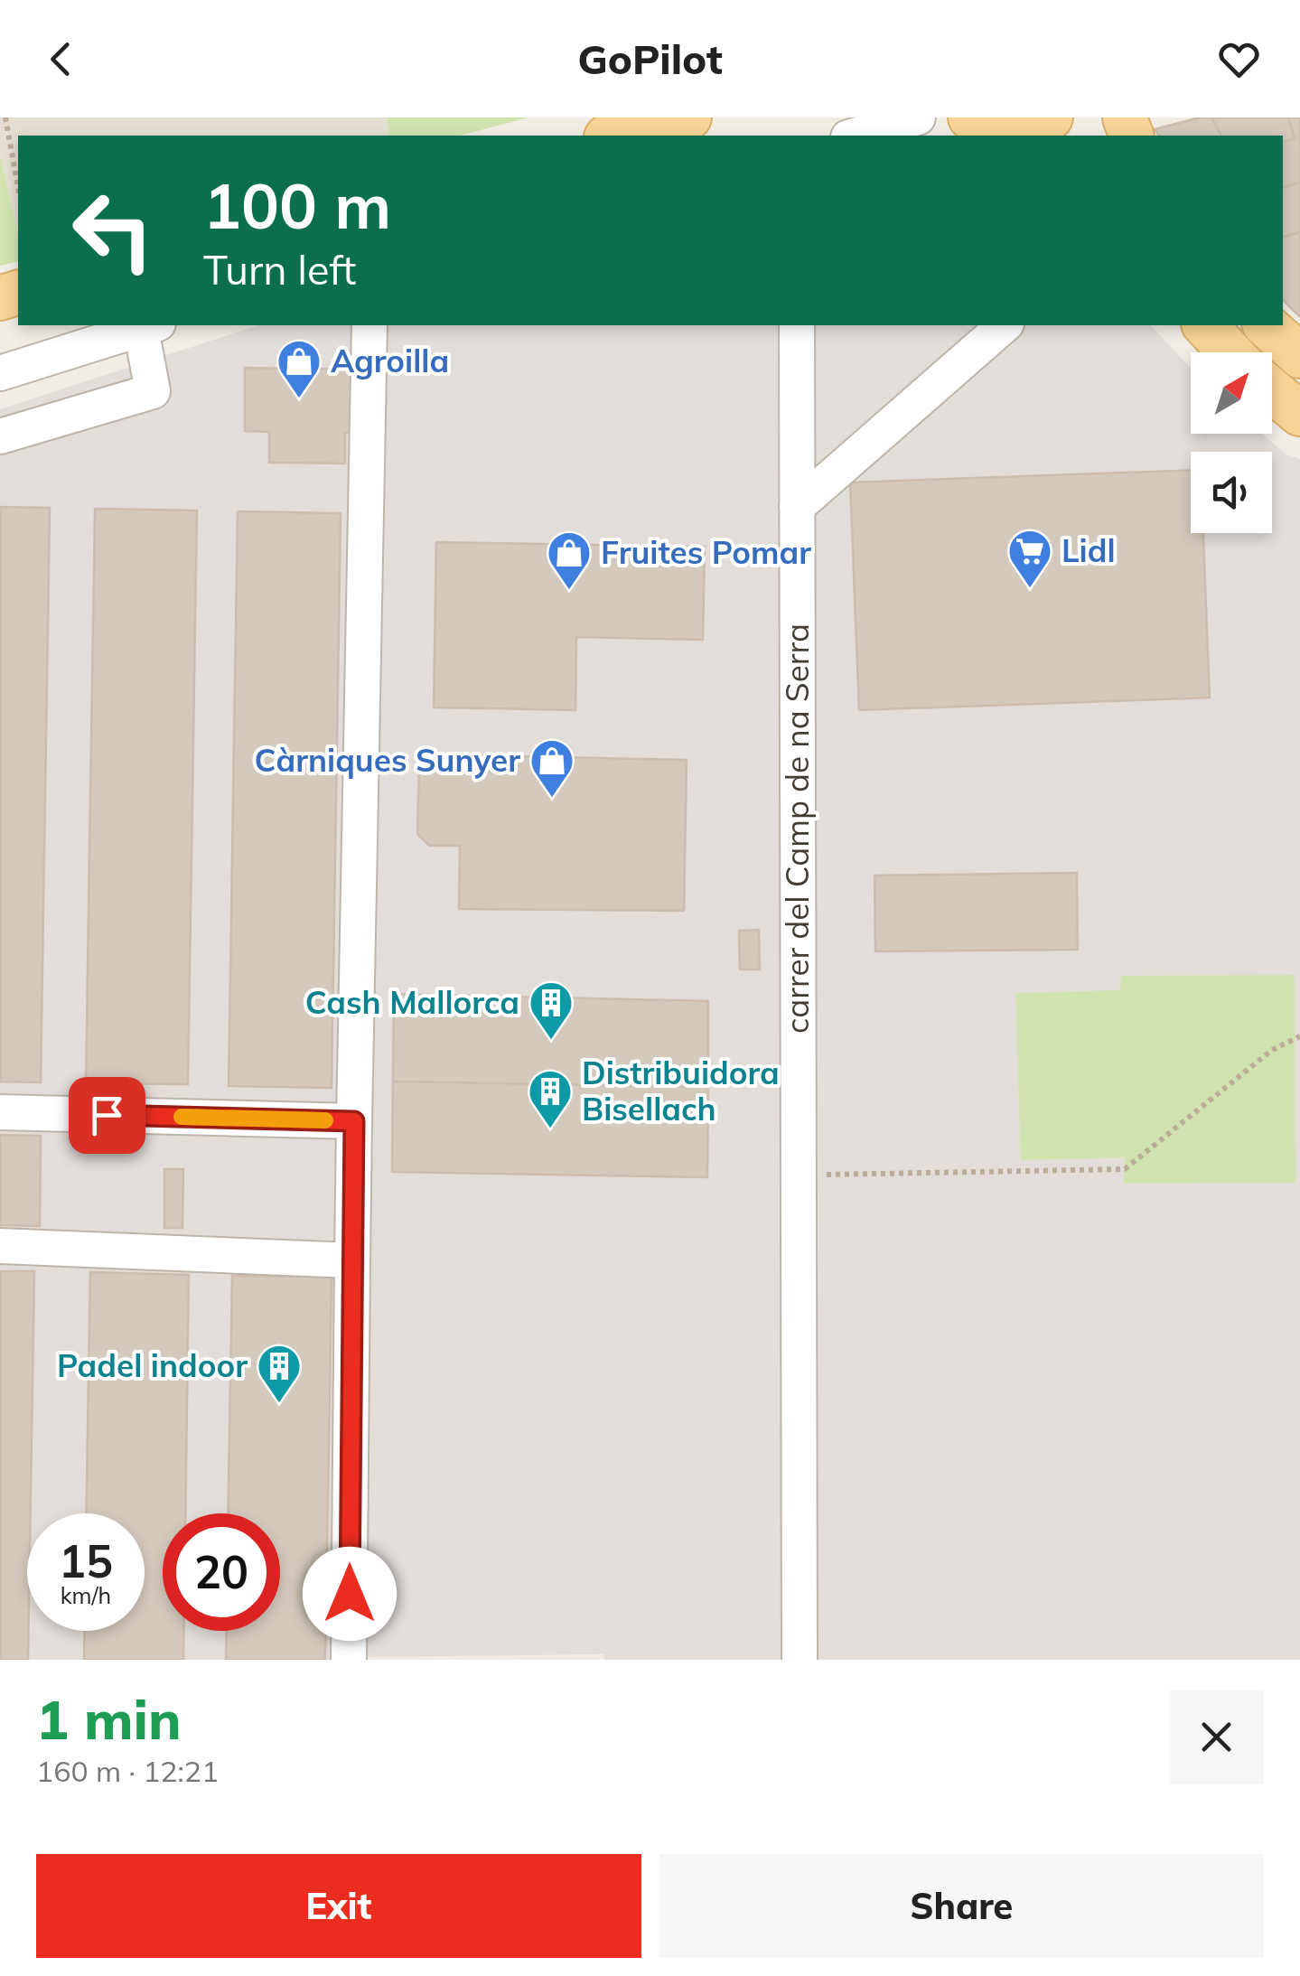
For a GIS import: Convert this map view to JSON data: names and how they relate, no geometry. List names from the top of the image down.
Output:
{
  "streets": {
    "street": ["carrer del Camp de na Serra"]
  },
  "places": {
    "shop": ["Agroilla", "Fruites Pomar", "Càrniques Sunyer"],
    "supermarket": ["Lidl"],
    "building": ["Cash Mallorca", "Distribuidora Bisellach", "Padel indoor"]
  },
  "north": "top right",
  "page": {
    "header": "GoPilot",
    "turn": ["100 m", "Turn left"],
    "speed": "15 km/h",
    "limit": "20",
    "heading": ["1 min", "160 m · 12:21"],
    "buttons": ["Exit", "Share"]
  }
}
